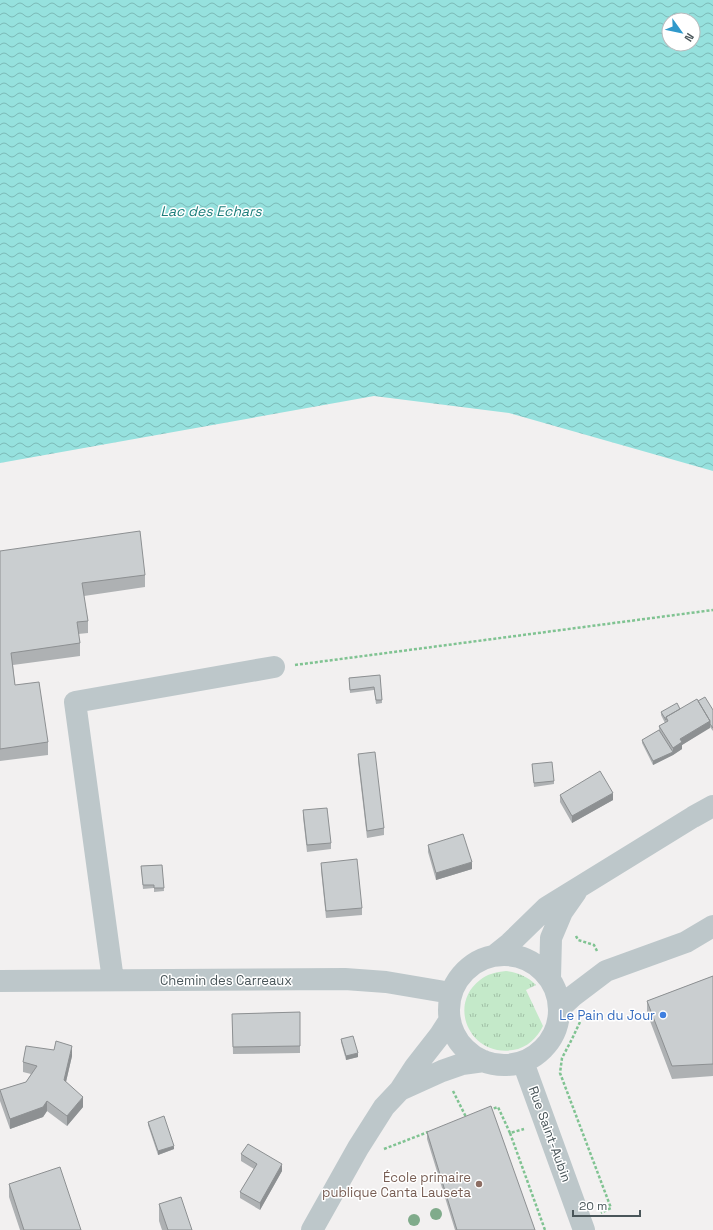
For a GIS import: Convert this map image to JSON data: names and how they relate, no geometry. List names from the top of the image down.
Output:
{
  "streets": {
    "street": ["Chemin des Carreaux", "Rue Saint-Aubin"]
  },
  "crossings": [
    ["Chemin des Carreaux", "Rue Saint-Aubin"]
  ],
  "water": ["Lac des Echars"],
  "places": ["Le Pain du Jour", "École primaire publique Canta Lauseta"],
  "scale_bar": "20 m",
  "north": "bottom right"
}
